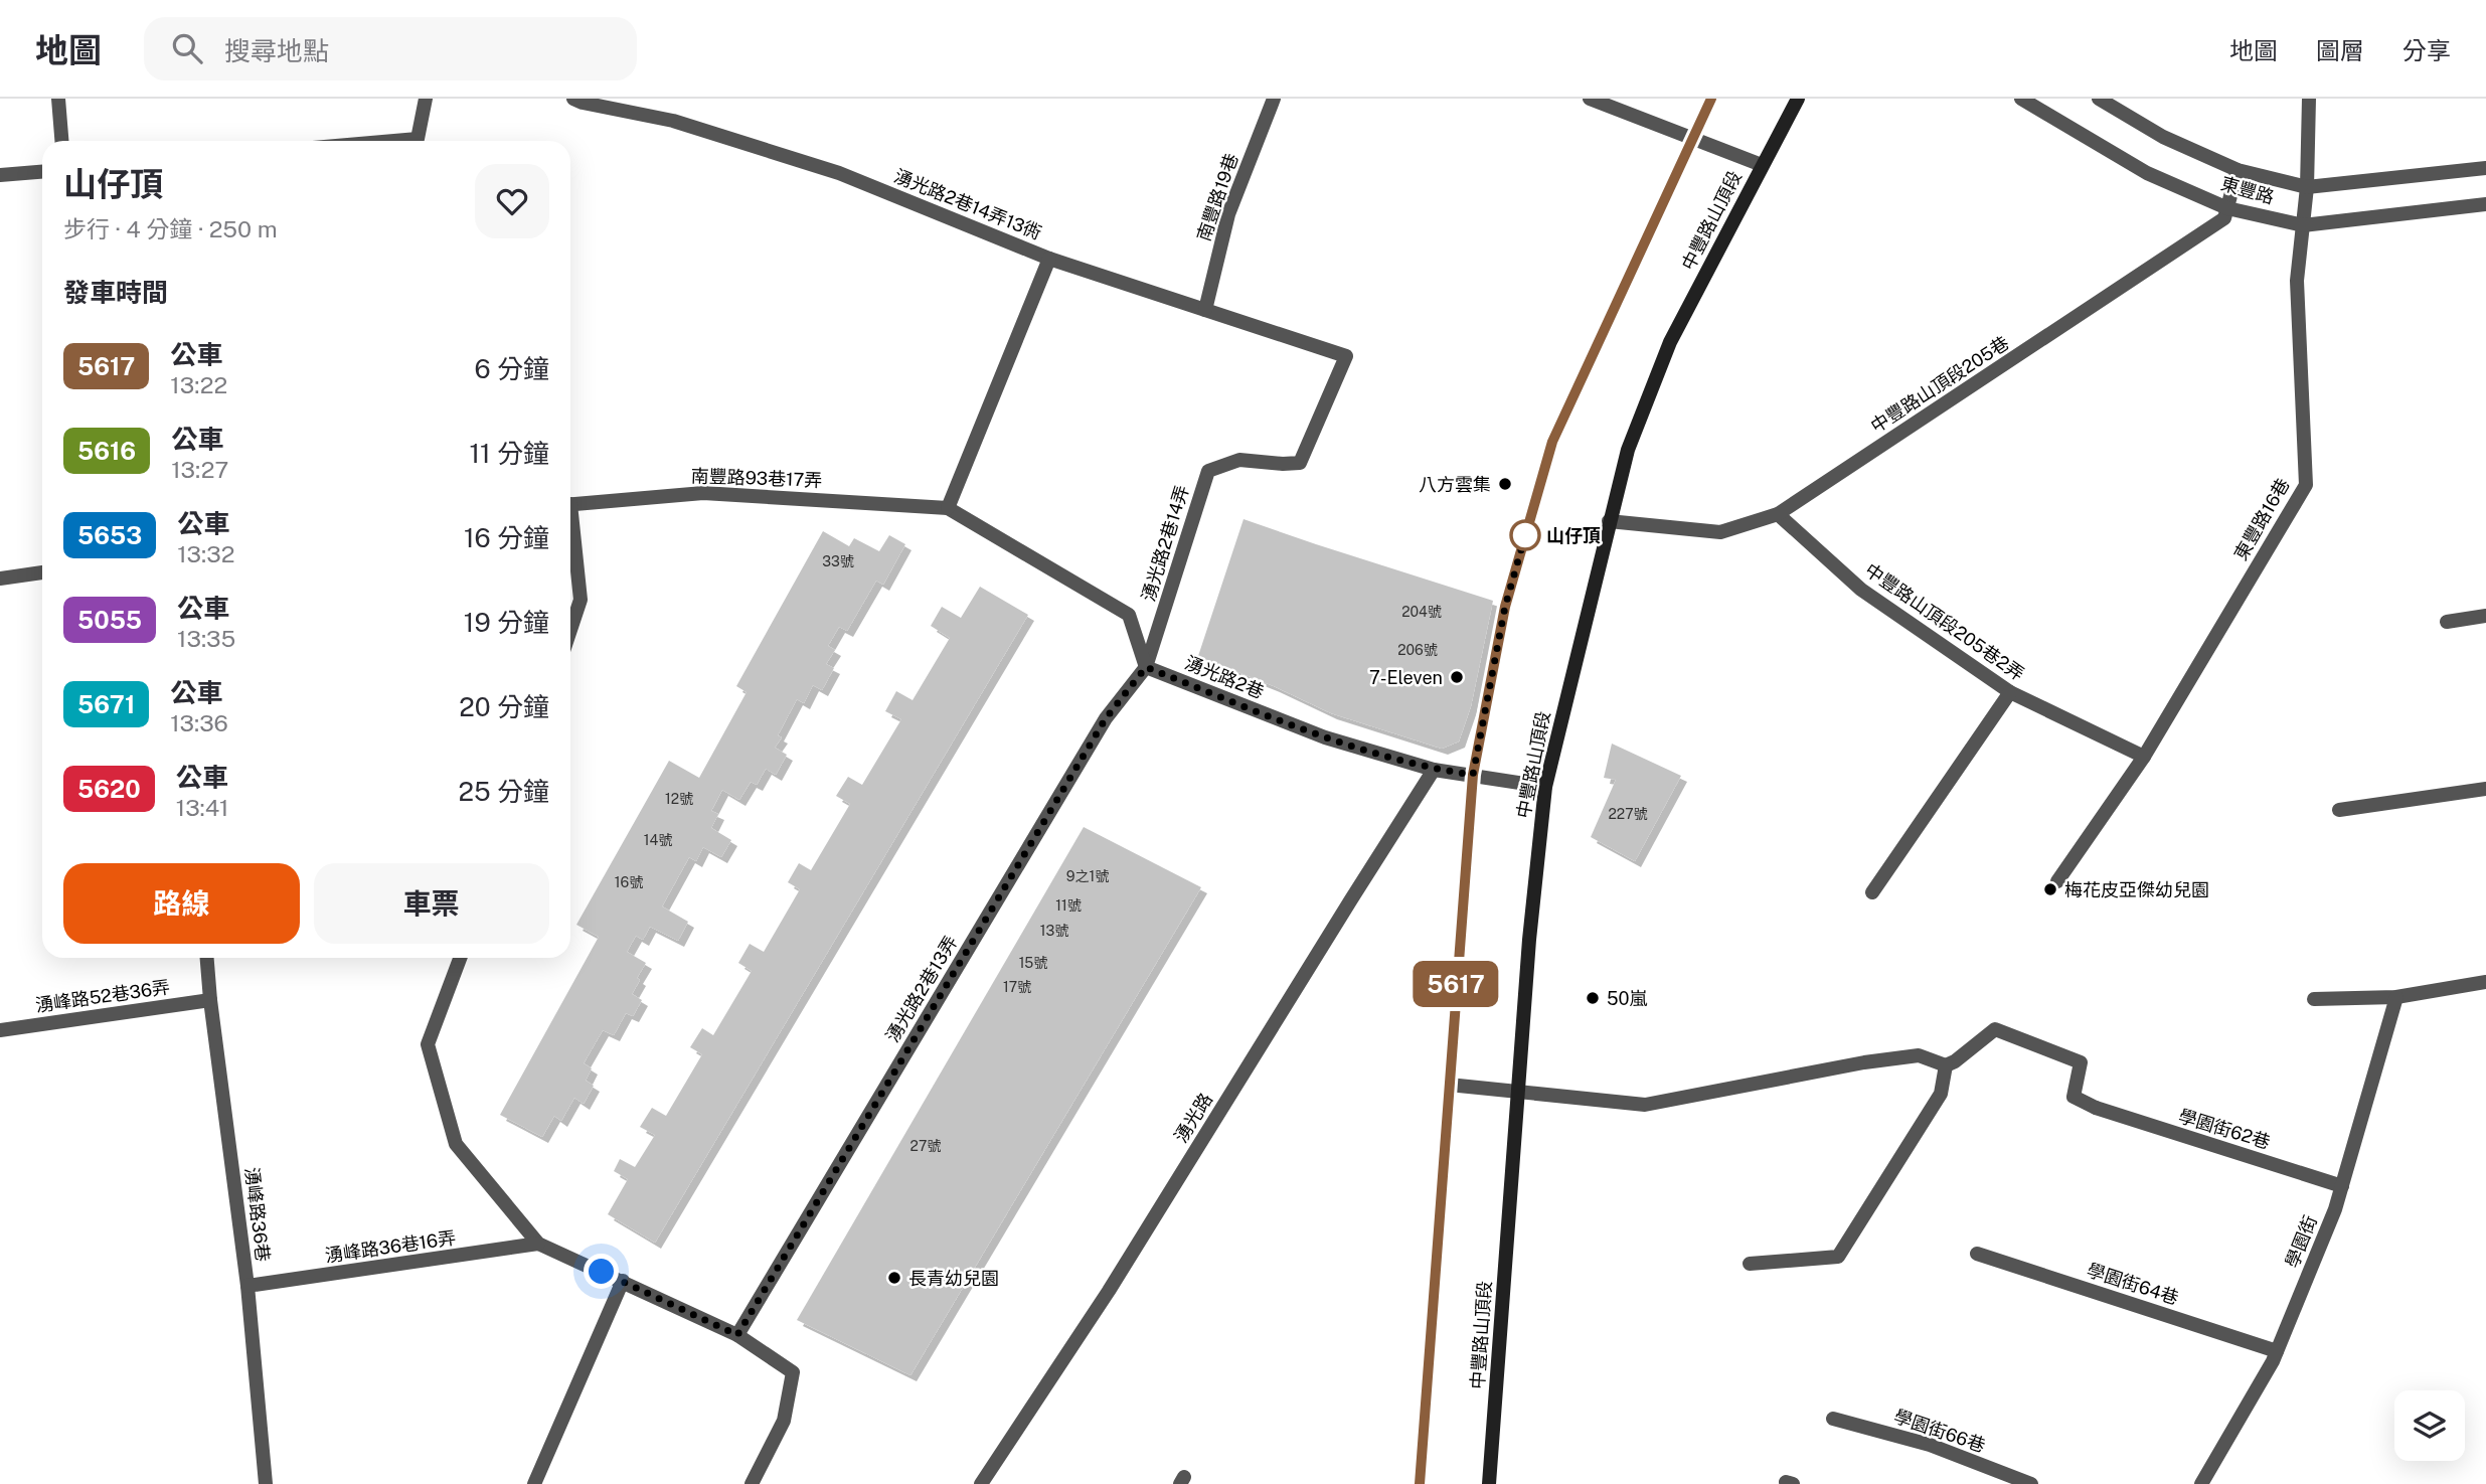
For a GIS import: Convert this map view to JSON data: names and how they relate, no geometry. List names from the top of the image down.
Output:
{
  "streets": {
    "main road": ["中豐路山頂段"],
    "street": [
      "東豐路",
      "南豐路19巷",
      "湧光路2巷14弄13衖",
      "中豐路山頂段205巷",
      "南豐路93巷17弄",
      "東豐路16巷",
      "湧光路2巷14弄",
      "中豐路山頂段205巷2弄",
      "湧光路2巷",
      "湧光路2巷13弄",
      "湧峰路52巷36弄",
      "湧光路",
      "學園街62巷",
      "湧峰路36巷",
      "學園街",
      "湧峰路36巷16弄",
      "學園街64巷",
      "學園街66巷"
    ]
  },
  "crossings": [
    ["東豐路", "中豐路山頂段205巷"],
    ["東豐路", "東豐路16巷"],
    ["南豐路19巷", "湧光路2巷14弄13衖"],
    ["湧光路2巷14弄13衖", "湧光路2巷14弄"],
    ["中豐路山頂段", "中豐路山頂段205巷"],
    ["中豐路山頂段", "湧光路2巷"],
    ["中豐路山頂段205巷", "中豐路山頂段205巷2弄"],
    ["東豐路16巷", "中豐路山頂段205巷2弄"],
    ["湧光路2巷14弄", "湧光路2巷"],
    ["湧光路2巷14弄", "湧光路2巷13弄"],
    ["湧光路2巷", "湧光路2巷13弄"],
    ["湧光路2巷", "湧光路"],
    ["湧峰路52巷36弄", "湧峰路36巷"],
    ["學園街62巷", "學園街"],
    ["湧峰路36巷", "湧峰路36巷16弄"],
    ["學園街", "學園街64巷"]
  ],
  "places": [
    "八方雲集",
    "山仔頂",
    "7-Eleven",
    "梅花皮亞傑幼兒園",
    "50嵐",
    "長青幼兒園"
  ],
  "lines": ["bus line 5617"],
  "house_numbers": [
    "33號",
    "204號",
    "206號",
    "12號",
    "227號",
    "14號",
    "9之1號",
    "16號",
    "11號",
    "13號",
    "15號",
    "17號",
    "27號"
  ],
  "page": {
    "header": "地圖",
    "search": "搜尋地點",
    "nav": ["地圖", "圖層", "分享"],
    "on_map": "5617",
    "heading": [
      ["山仔頂", "步行 · 4 分鐘 · 250 m"],
      "發車時間"
    ],
    "list": [
      {
        "mark": "5617",
        "name": "公車",
        "note": "13:22",
        "value": "6 分鐘"
      },
      {
        "mark": "5616",
        "name": "公車",
        "note": "13:27",
        "value": "11 分鐘"
      },
      {
        "mark": "5653",
        "name": "公車",
        "note": "13:32",
        "value": "16 分鐘"
      },
      {
        "mark": "5055",
        "name": "公車",
        "note": "13:35",
        "value": "19 分鐘"
      },
      {
        "mark": "5671",
        "name": "公車",
        "note": "13:36",
        "value": "20 分鐘"
      },
      {
        "mark": "5620",
        "name": "公車",
        "note": "13:41",
        "value": "25 分鐘"
      }
    ],
    "buttons": ["路線", "車票"]
  }
}
